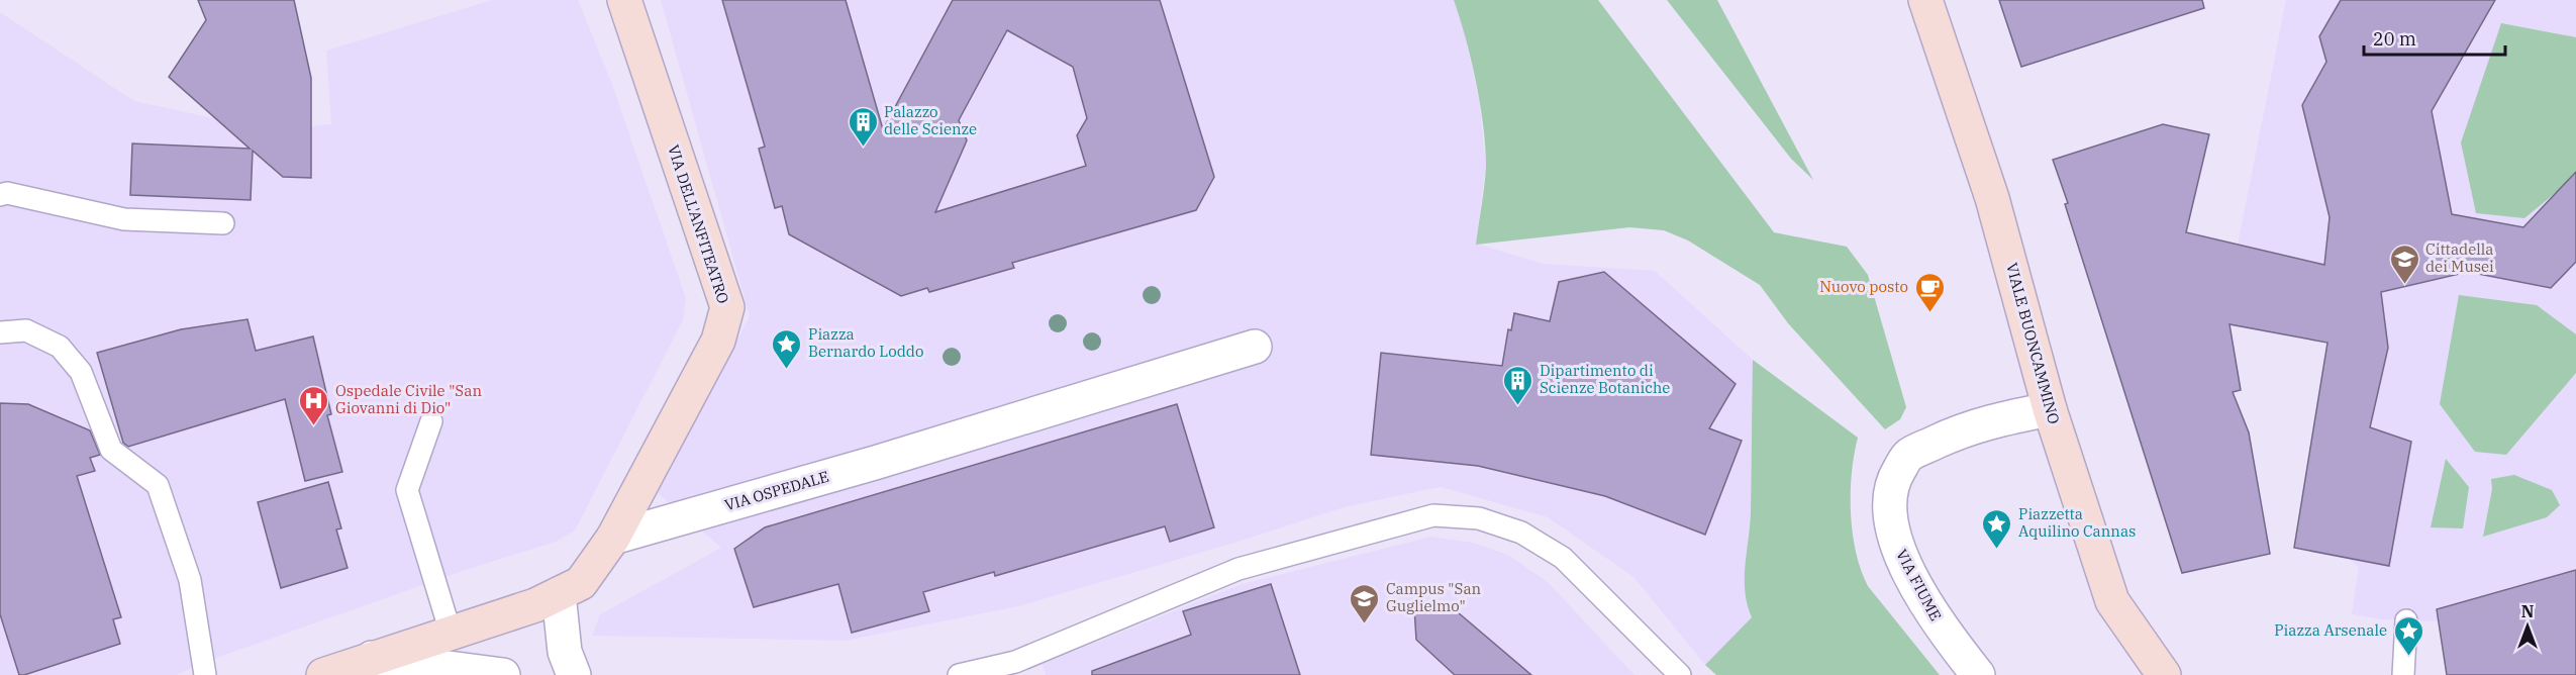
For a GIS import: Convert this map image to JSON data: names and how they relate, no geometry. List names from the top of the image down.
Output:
{
  "streets": {
    "street": [
      "VIA DELL'ANFITEATRO",
      "VIALE BUONCAMMINO",
      "VIA OSPEDALE",
      "VIA FIUME"
    ]
  },
  "crossings": [
    ["VIA DELL'ANFITEATRO", "VIA OSPEDALE"],
    ["VIALE BUONCAMMINO", "VIA FIUME"]
  ],
  "places": {
    "building": ["Palazzo delle Scienze", "Dipartimento di Scienze Botaniche"],
    "school or university": ["Cittadella dei Musei", "Campus \"San Guglielmo\""],
    "cafe": ["Nuovo posto"],
    "place": ["Piazza Bernardo Loddo", "Piazzetta Aquilino Cannas", "Piazza Arsenale"],
    "hospital": ["Ospedale Civile \"San Giovanni di Dio\""]
  },
  "scale_bar": "20 m",
  "north": "top"
}
